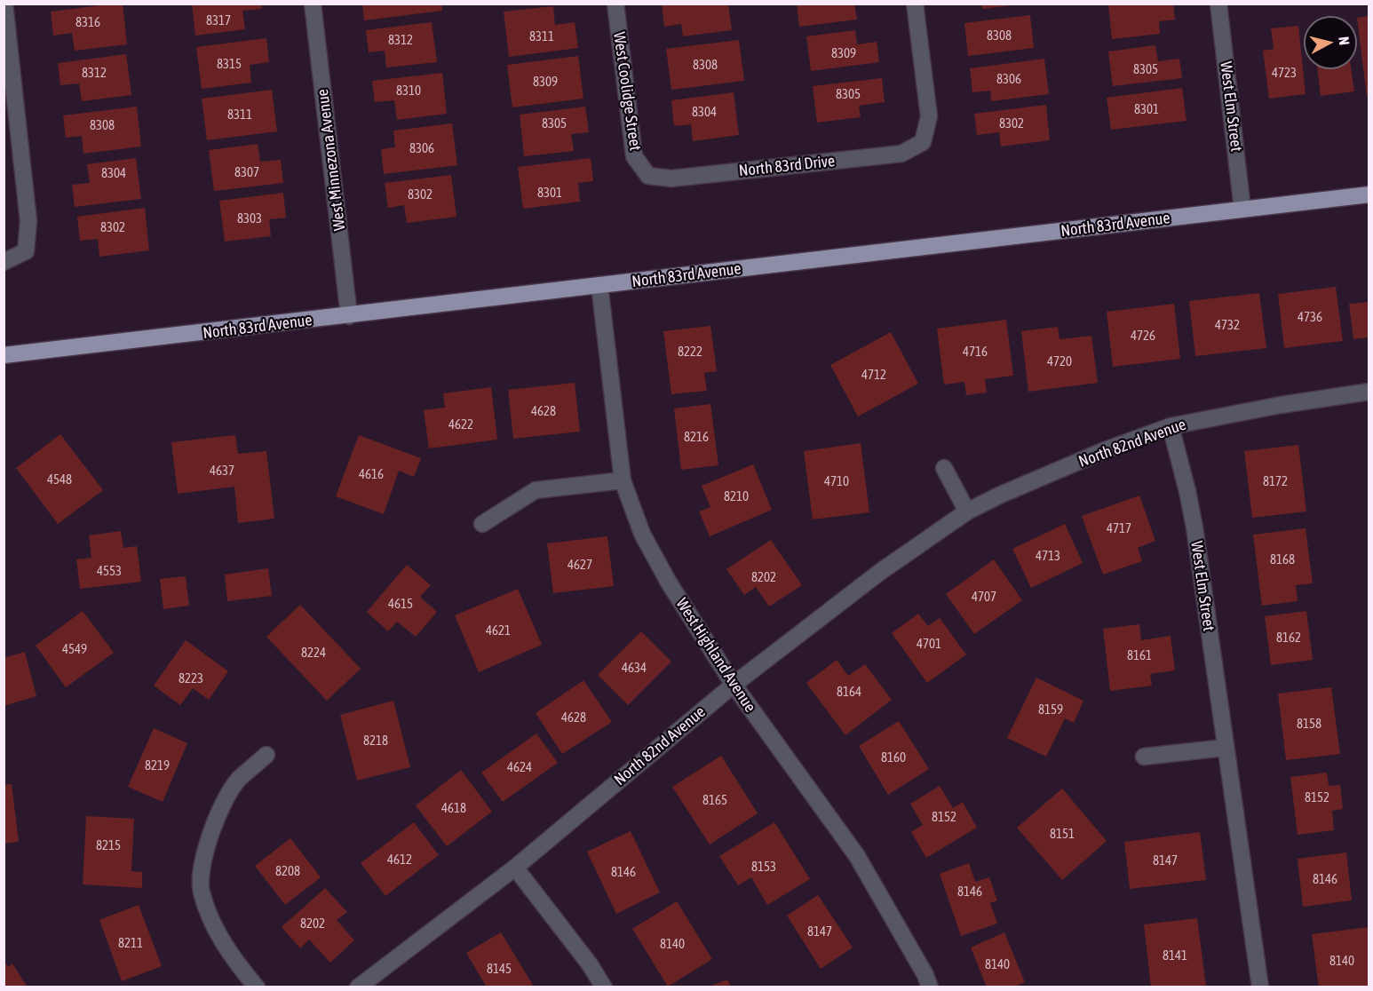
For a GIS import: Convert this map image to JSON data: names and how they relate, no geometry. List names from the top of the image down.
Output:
{
  "streets": {
    "main road": ["North 83rd Avenue"],
    "street": [
      "West Coolidge Street",
      "West Elm Street",
      "West Minnezona Avenue",
      "North 83rd Drive",
      "North 82nd Avenue",
      "West Highland Avenue"
    ]
  },
  "crossings": [
    ["West Coolidge Street", "North 83rd Drive"],
    ["West Elm Street", "North 83rd Avenue"],
    ["West Elm Street", "North 82nd Avenue"],
    ["West Minnezona Avenue", "North 83rd Avenue"],
    ["North 83rd Avenue", "West Highland Avenue"],
    ["North 82nd Avenue", "West Highland Avenue"]
  ],
  "house_numbers": [
    "8317",
    "8316",
    "8308",
    "8311",
    "8312",
    "8309",
    "8315",
    "8308",
    "8305",
    "8312",
    "4723",
    "8306",
    "8309",
    "8310",
    "8305",
    "8301",
    "8304",
    "8311",
    "8305",
    "8302",
    "8308",
    "8306",
    "8307",
    "8304",
    "8301",
    "8302",
    "8303",
    "8302",
    "4736",
    "4732",
    "4726",
    "8222",
    "4716",
    "4720",
    "4712",
    "4628",
    "4622",
    "8216",
    "4637",
    "4616",
    "4548",
    "4710",
    "8172",
    "8210",
    "4717",
    "4713",
    "8168",
    "4627",
    "4553",
    "8202",
    "4707",
    "4615",
    "4621",
    "8162",
    "4701",
    "4549",
    "8224",
    "8161",
    "4634",
    "8223",
    "8164",
    "8159",
    "4628",
    "8158",
    "8218",
    "8160",
    "8219",
    "4624",
    "8152",
    "8165",
    "4618",
    "8152",
    "8151",
    "8215",
    "4612",
    "8147",
    "8153",
    "8208",
    "8146",
    "8146",
    "8146",
    "8202",
    "8147",
    "8211",
    "8140",
    "8141",
    "8140",
    "8140",
    "8145"
  ],
  "north": "right"
}
